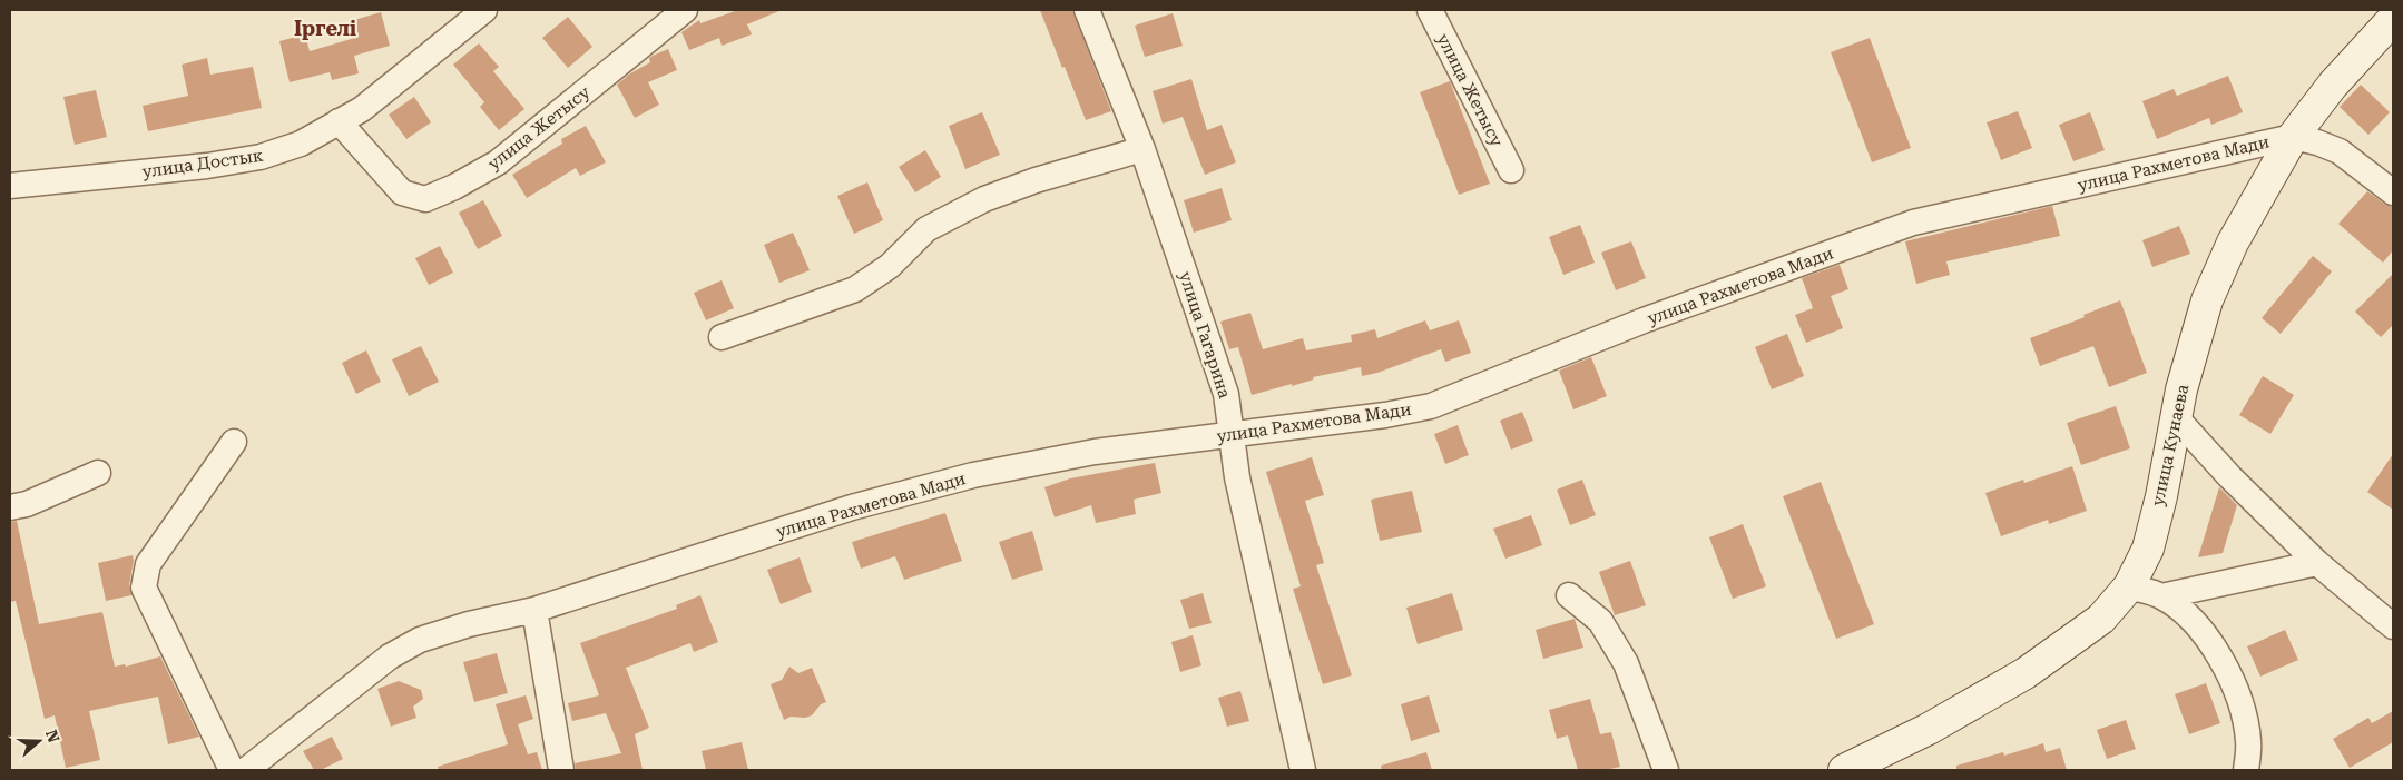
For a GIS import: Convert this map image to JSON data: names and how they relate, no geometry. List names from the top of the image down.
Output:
{
  "streets": {
    "main road": ["улица Кунаева"],
    "street": [
      "улица Жетысу",
      "улица Достык",
      "улица Рахметова Мади",
      "улица Гагарина"
    ]
  },
  "crossings": [
    ["улица Жетысу", "улица Достык"],
    ["улица Рахметова Мади", "улица Гагарина"],
    ["улица Рахметова Мади", "улица Кунаева"]
  ],
  "districts": ["Іргелі"],
  "north": "right"
}
